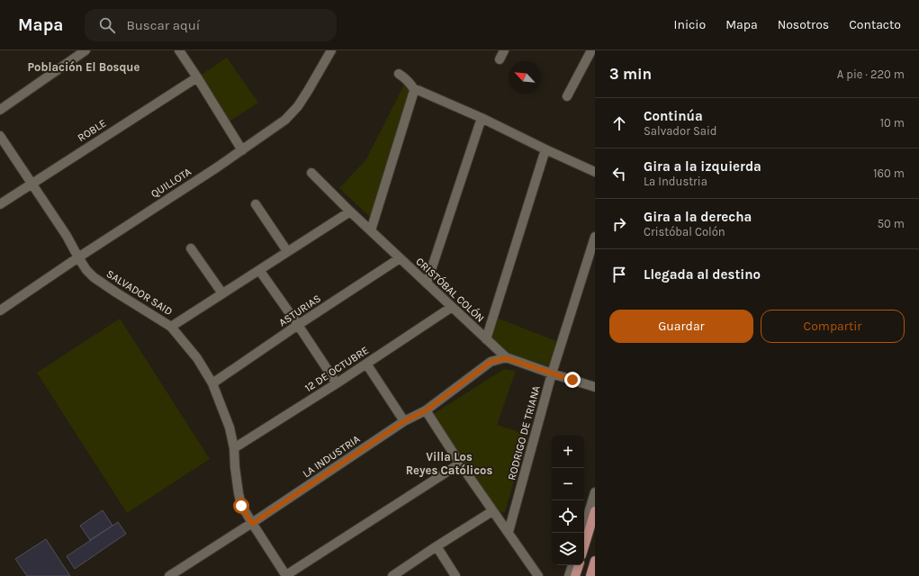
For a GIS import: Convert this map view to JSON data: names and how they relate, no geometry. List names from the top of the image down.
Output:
{
  "streets": {
    "street": [
      "ROBLE",
      "QUILLOTA",
      "CRISTÓBAL COLÓN",
      "SALVADOR SAID",
      "ASTURIAS",
      "12 DE OCTUBRE",
      "RODRIGO DE TRIANA",
      "LA INDUSTRIA"
    ]
  },
  "crossings": [
    ["ROBLE", "SALVADOR SAID"],
    ["QUILLOTA", "SALVADOR SAID"],
    ["CRISTÓBAL COLÓN", "ASTURIAS"],
    ["CRISTÓBAL COLÓN", "12 DE OCTUBRE"],
    ["CRISTÓBAL COLÓN", "RODRIGO DE TRIANA"],
    ["CRISTÓBAL COLÓN", "LA INDUSTRIA"],
    ["SALVADOR SAID", "ASTURIAS"],
    ["SALVADOR SAID", "12 DE OCTUBRE"],
    ["SALVADOR SAID", "LA INDUSTRIA"]
  ],
  "districts": ["Población El Bosque", "Villa Los Reyes Católicos"],
  "north": "top left",
  "page": {
    "header": "Mapa",
    "search": "Buscar aquí",
    "nav": [
      "Inicio",
      "Mapa",
      "Nosotros",
      "Contacto"
    ],
    "heading": ["3 min", "A pie · 220 m"],
    "list": [
      ["Continúa", "Salvador Said", "10 m"],
      ["Gira a la izquierda", "La Industria", "160 m"],
      ["Gira a la derecha", "Cristóbal Colón", "50 m"],
      "Llegada al destino"
    ],
    "buttons": ["Guardar", "Compartir"],
    "map_buttons": ["+", "−"]
  }
}
